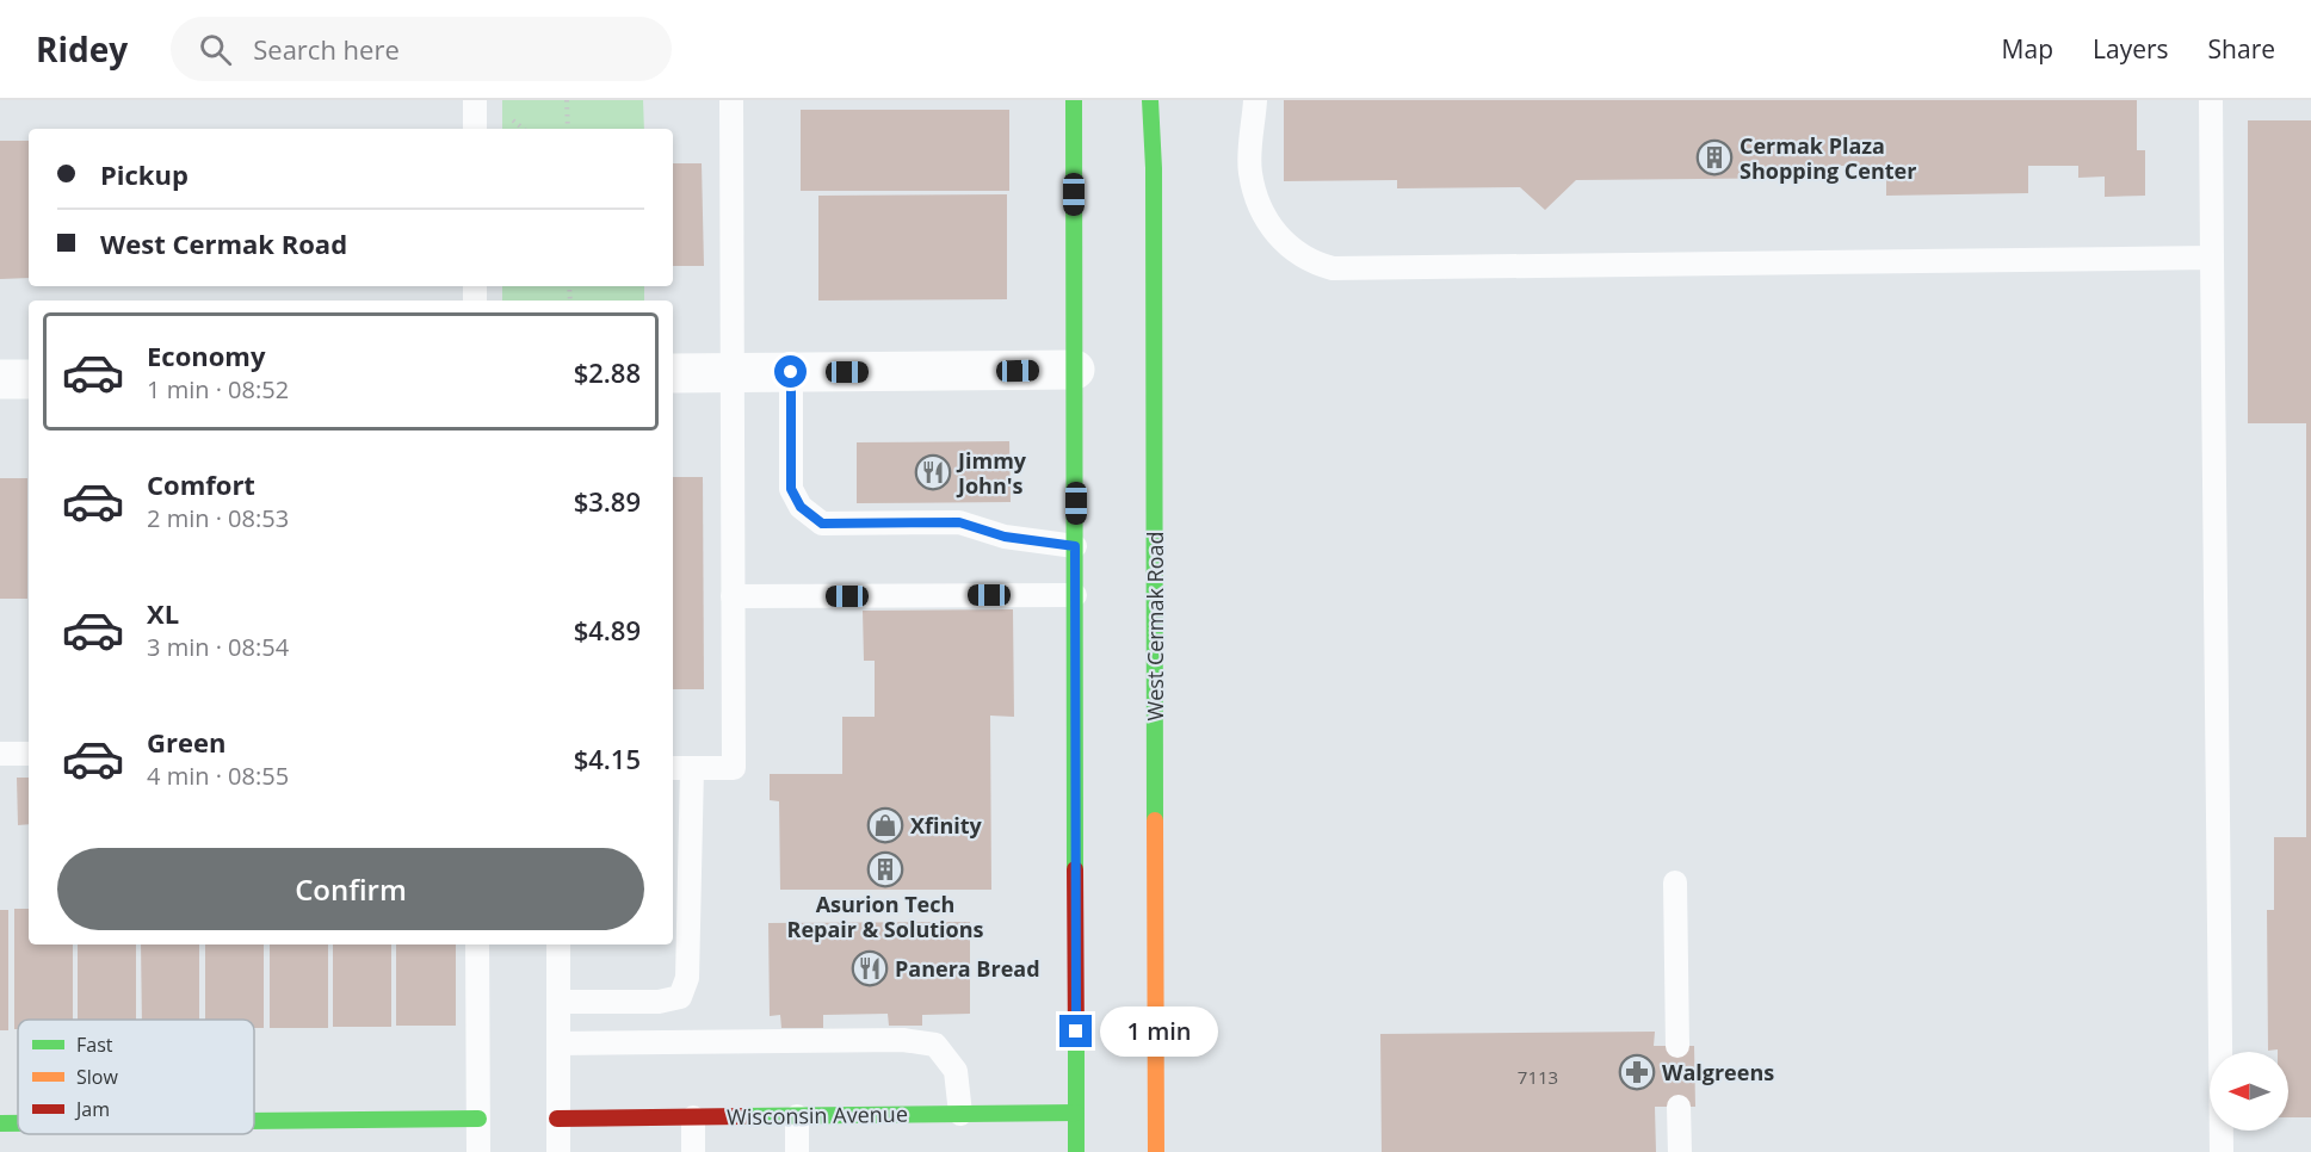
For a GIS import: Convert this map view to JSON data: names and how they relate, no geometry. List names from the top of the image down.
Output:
{
  "streets": {
    "main road": ["West Cermak Road", "Wisconsin Avenue"]
  },
  "places": {
    "building": ["Cermak Plaza Shopping Center", "Asurion Tech Repair & Solutions"],
    "restaurant": ["Jimmy John's", "Panera Bread"],
    "shop": ["Xfinity"],
    "pharmacy": ["Walgreens"]
  },
  "house_numbers": ["7113"],
  "legend": ["Fast", "Slow", "Jam"],
  "north": "left",
  "page": {
    "header": "Ridey",
    "search": "Search here",
    "nav": ["Map", "Layers", "Share"],
    "banner": ["Pickup", "West Cermak Road"],
    "list": [
      {
        "name": "Economy",
        "note": "1 min · 08:52",
        "value": "$2.88"
      },
      {
        "name": "Comfort",
        "note": "2 min · 08:53",
        "value": "$3.89"
      },
      {
        "name": "XL",
        "note": "3 min · 08:54",
        "value": "$4.89"
      },
      {
        "name": "Green",
        "note": "4 min · 08:55",
        "value": "$4.15"
      }
    ],
    "buttons": "Confirm",
    "bubble": "1 min"
  }
}
